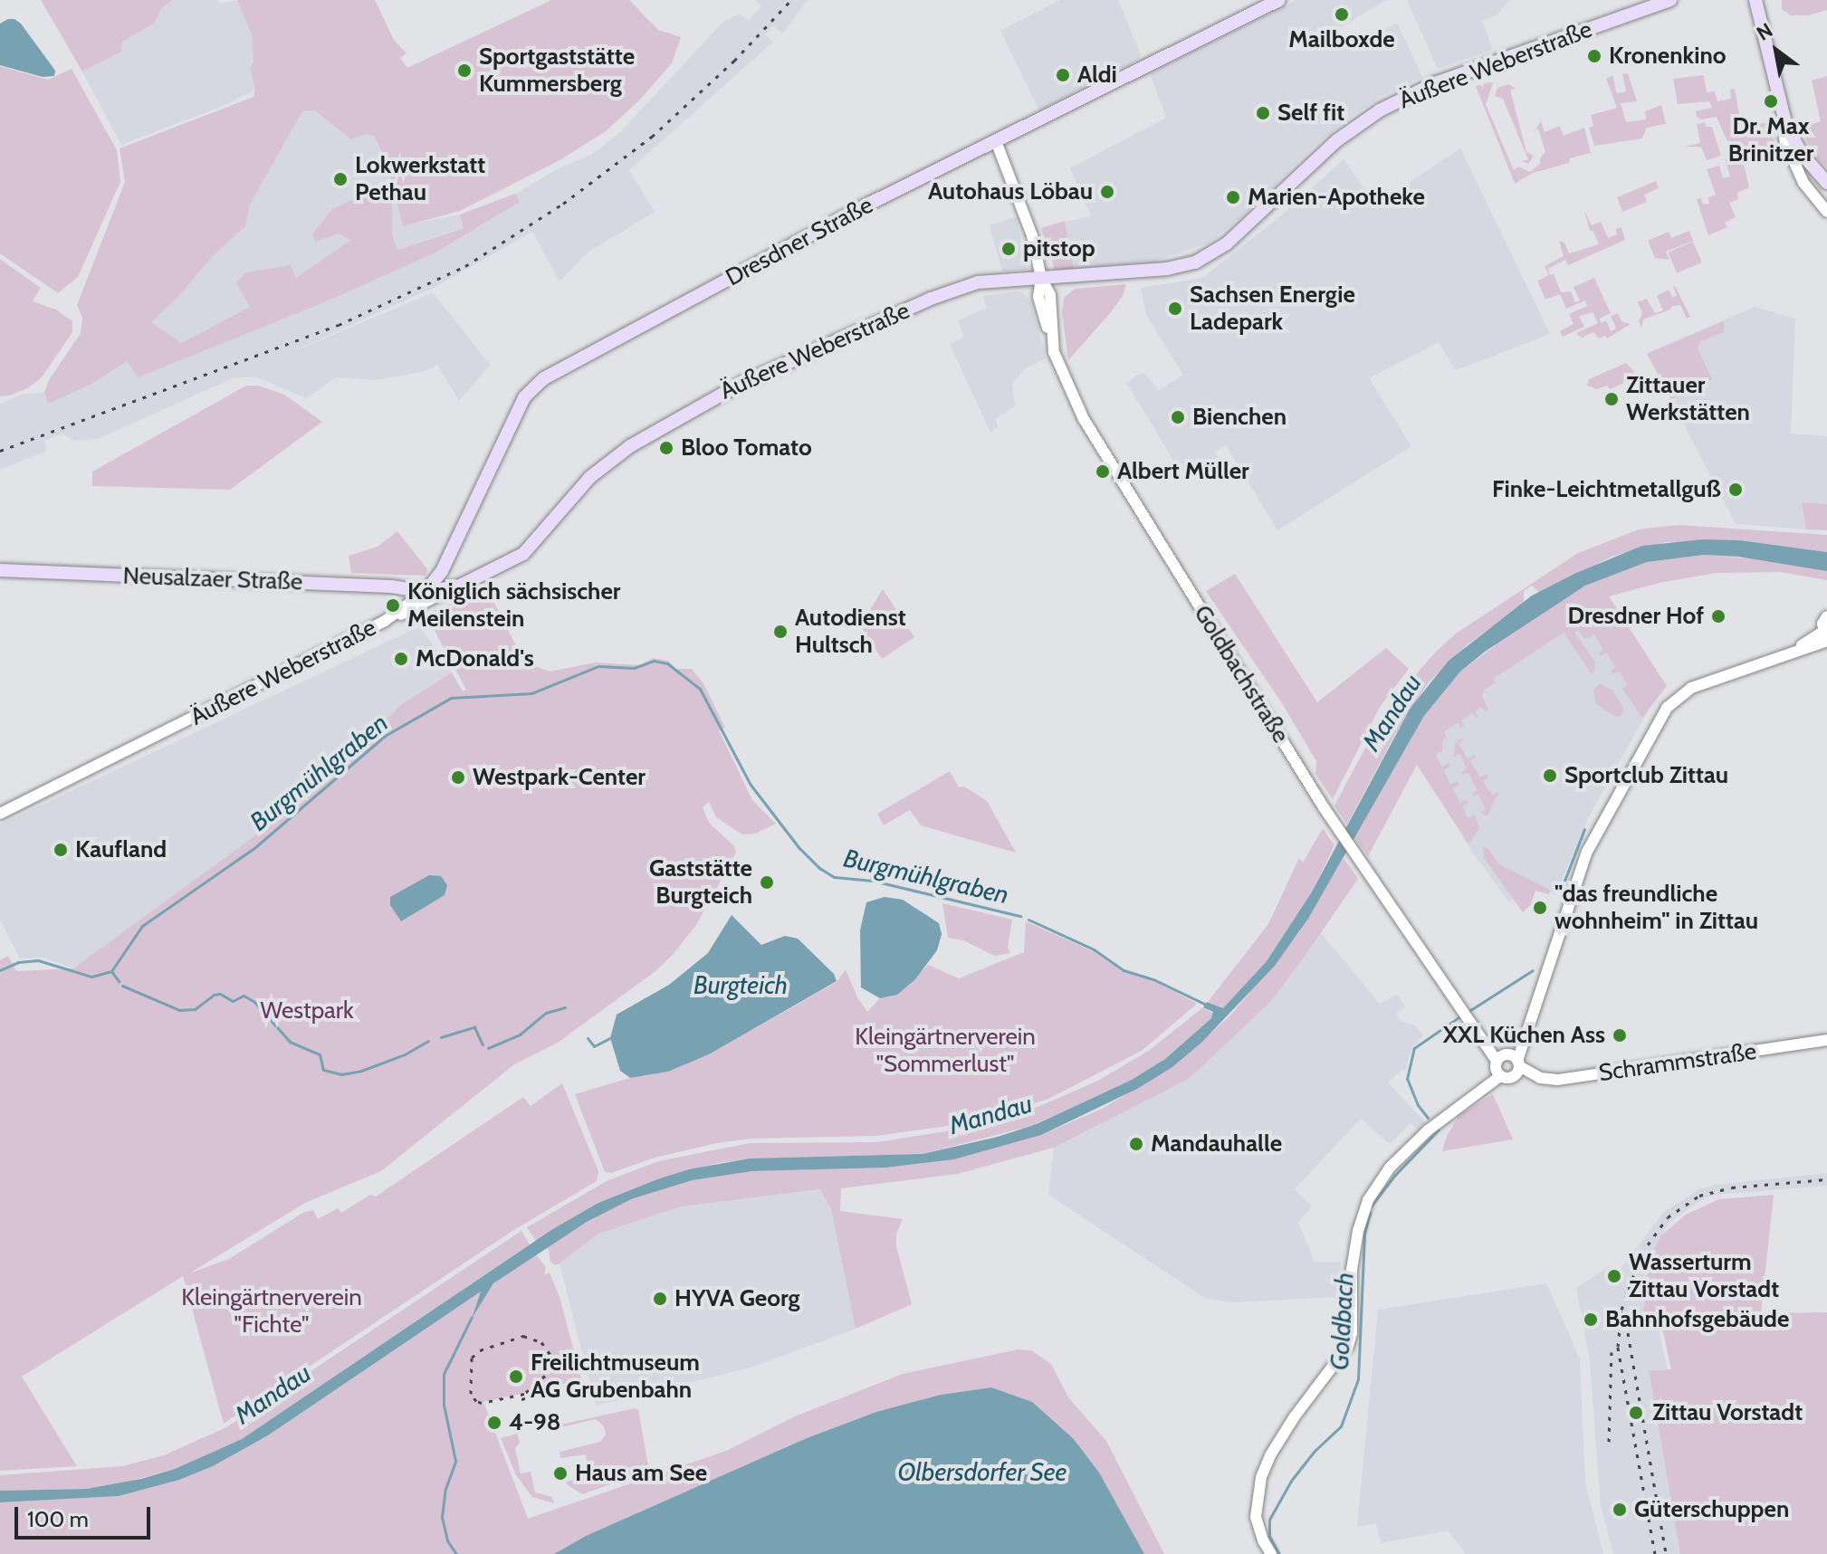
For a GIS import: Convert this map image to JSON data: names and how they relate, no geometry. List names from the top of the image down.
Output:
{
  "streets": {
    "main road": [
      "Äußere Weberstraße",
      "Dresdner Straße",
      "Neusalzaer Straße",
      "Goldbachstraße",
      "Schrammstraße"
    ]
  },
  "crossings": [
    ["Äußere Weberstraße", "Dresdner Straße"],
    ["Äußere Weberstraße", "Neusalzaer Straße"],
    ["Äußere Weberstraße", "Goldbachstraße"],
    ["Dresdner Straße", "Neusalzaer Straße"],
    ["Dresdner Straße", "Goldbachstraße"],
    ["Goldbachstraße", "Schrammstraße"]
  ],
  "water": [
    "Mandau",
    "Burgmühlgraben",
    "Burgteich",
    "Goldbach",
    "Olbersdorfer See"
  ],
  "parks": ["Westpark", "Kleingärtnerverein \"Sommerlust\"", "Kleingärtnerverein \"Fichte\""],
  "places": [
    "Mailboxde",
    "Kronenkino",
    "Sportgaststätte Kummersberg",
    "Aldi",
    "Dr. Max Brinitzer",
    "Self fit",
    "Lokwerkstatt Pethau",
    "Autohaus Löbau",
    "Marien-Apotheke",
    "pitstop",
    "Sachsen Energie Ladepark",
    "Zittauer Werkstätten",
    "Bienchen",
    "Bloo Tomato",
    "Albert Müller",
    "Finke-Leichtmetallguß",
    "Königlich sächsischer Meilenstein",
    "Dresdner Hof",
    "Autodienst Hultsch",
    "McDonald's",
    "Sportclub Zittau",
    "Westpark-Center",
    "Kaufland",
    "Gaststätte Burgteich",
    "\"das freundliche wohnheim\" in Zittau",
    "XXL Küchen Ass",
    "Mandauhalle",
    "Wasserturm Zittau Vorstadt",
    "HYVA Georg",
    "Bahnhofsgebäude",
    "Freilichtmuseum AG Grubenbahn",
    "Zittau Vorstadt",
    "4-98",
    "Haus am See",
    "Güterschuppen"
  ],
  "scale_bar": "100 m",
  "north": "top left"
}
